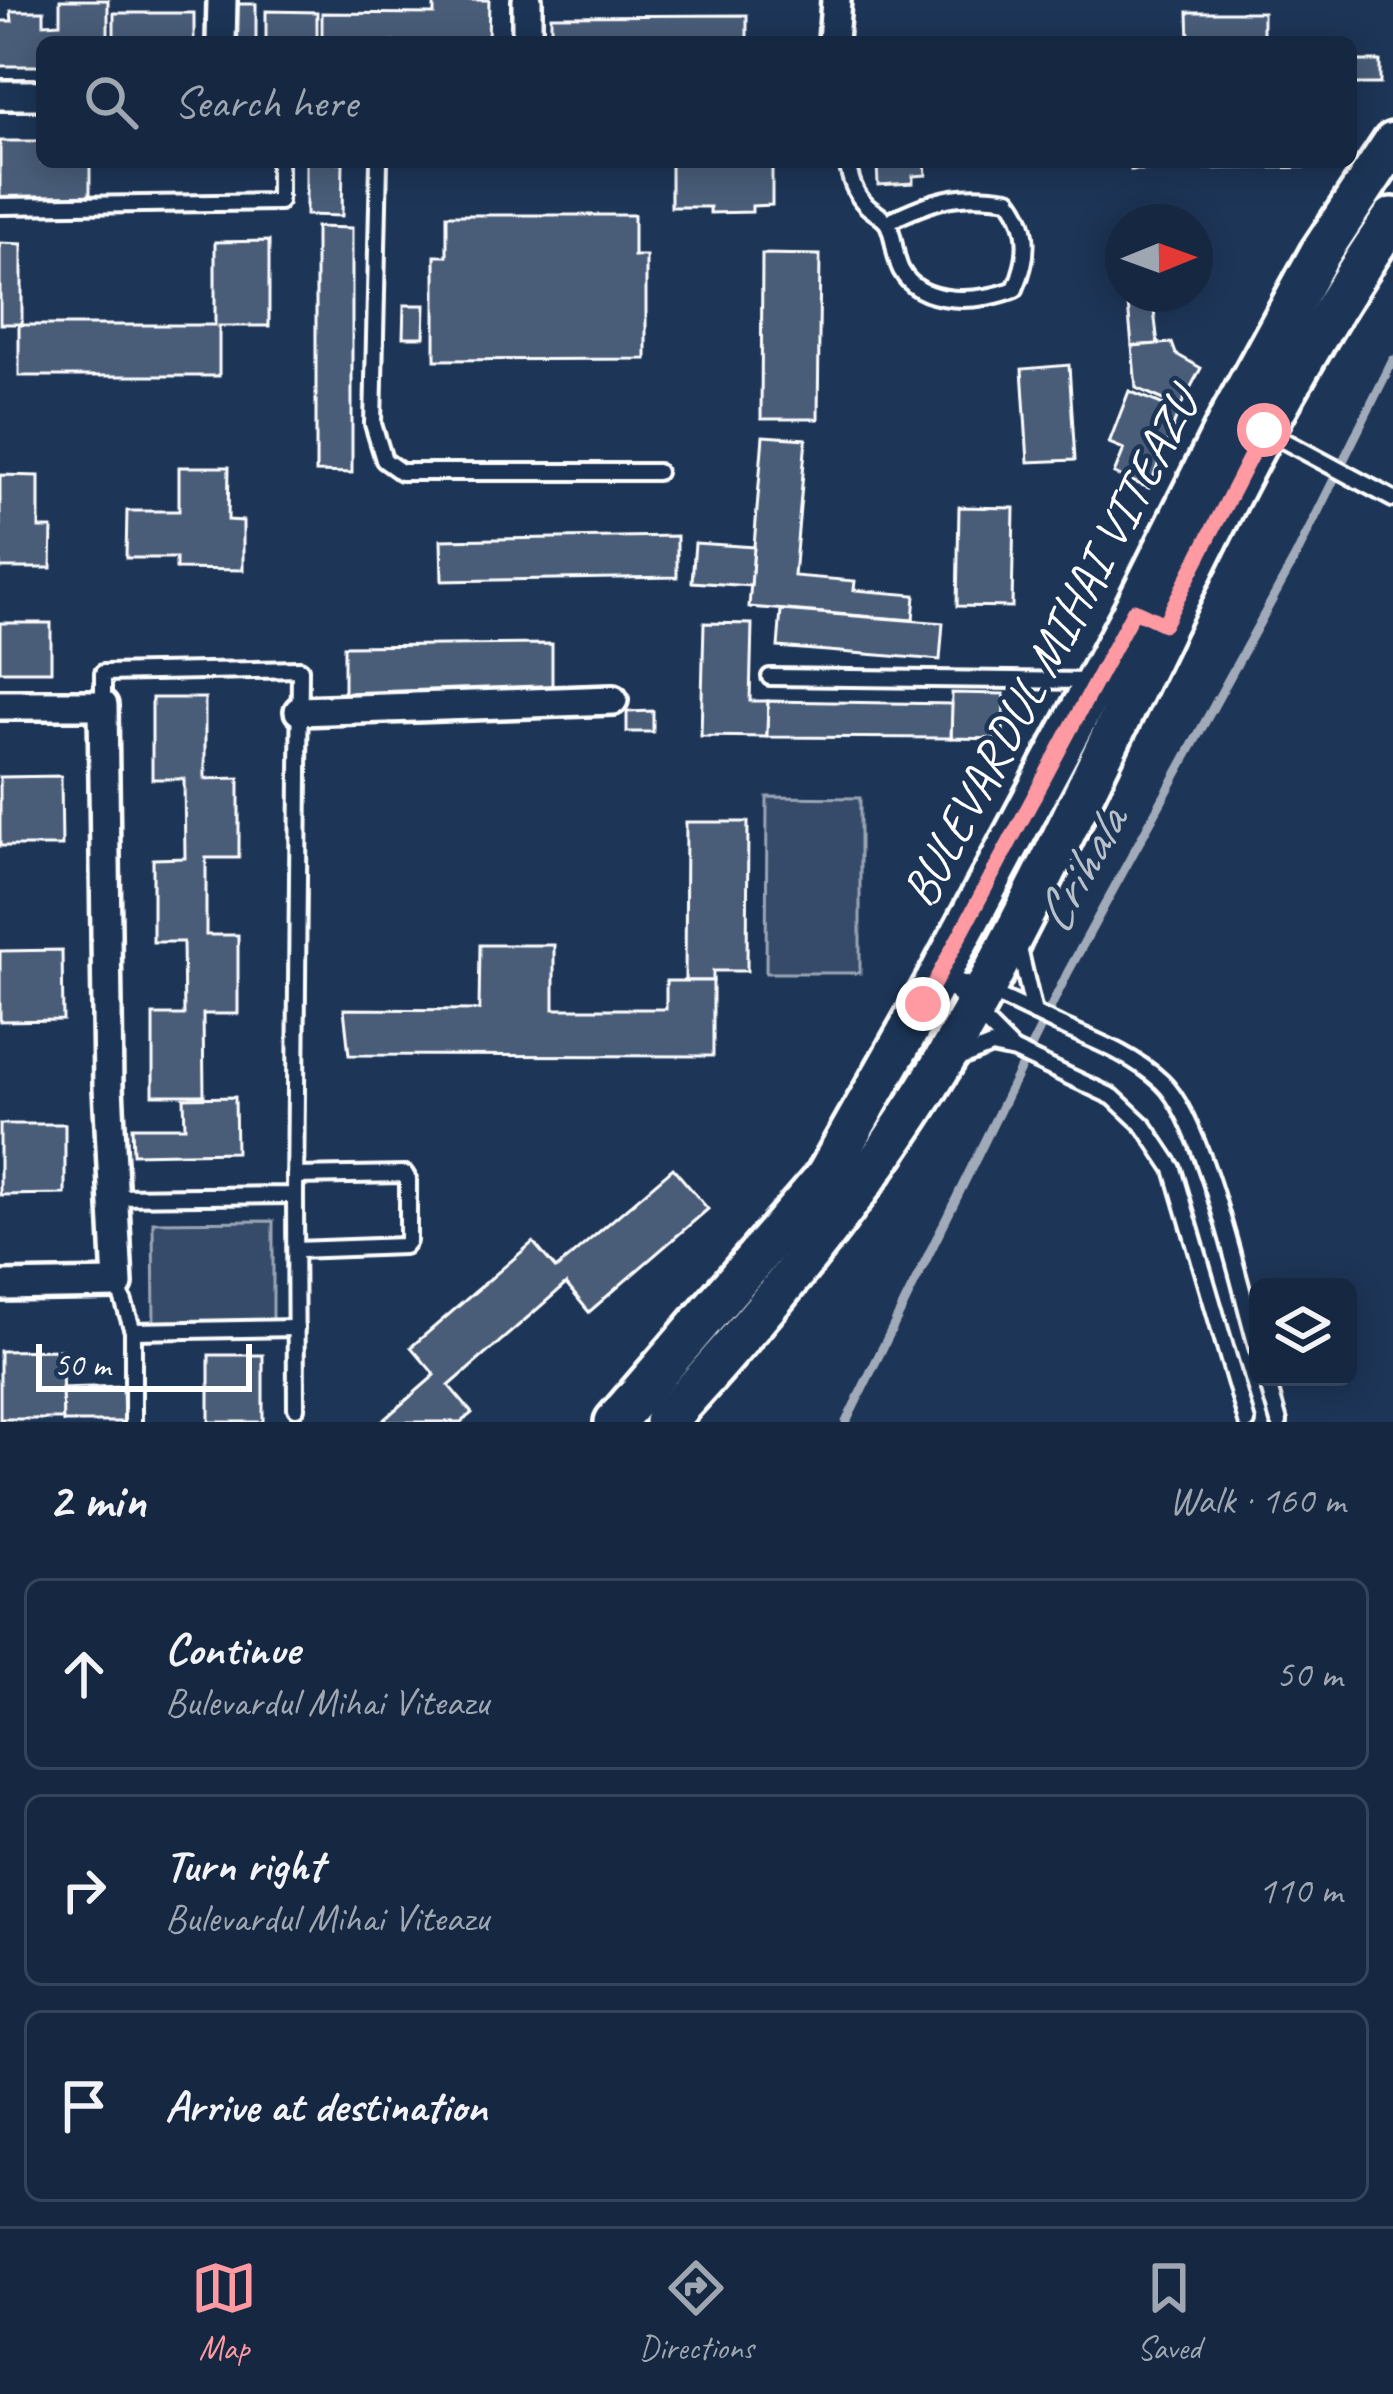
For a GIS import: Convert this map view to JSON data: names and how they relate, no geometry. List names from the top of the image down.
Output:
{
  "streets": {
    "main road": ["BULEVARDUL MIHAI VITEAZU"]
  },
  "water": ["Crihala"],
  "scale_bar": "50 m",
  "north": "right",
  "page": {
    "search": "Search here",
    "scale": "50 m",
    "heading": ["2 min", "Walk · 160 m"],
    "list": [
      ["Continue", "Bulevardul Mihai Viteazu", "50 m"],
      ["Turn right", "Bulevardul Mihai Viteazu", "110 m"],
      "Arrive at destination"
    ],
    "nav": ["Map", "Directions", "Saved"]
  }
}
